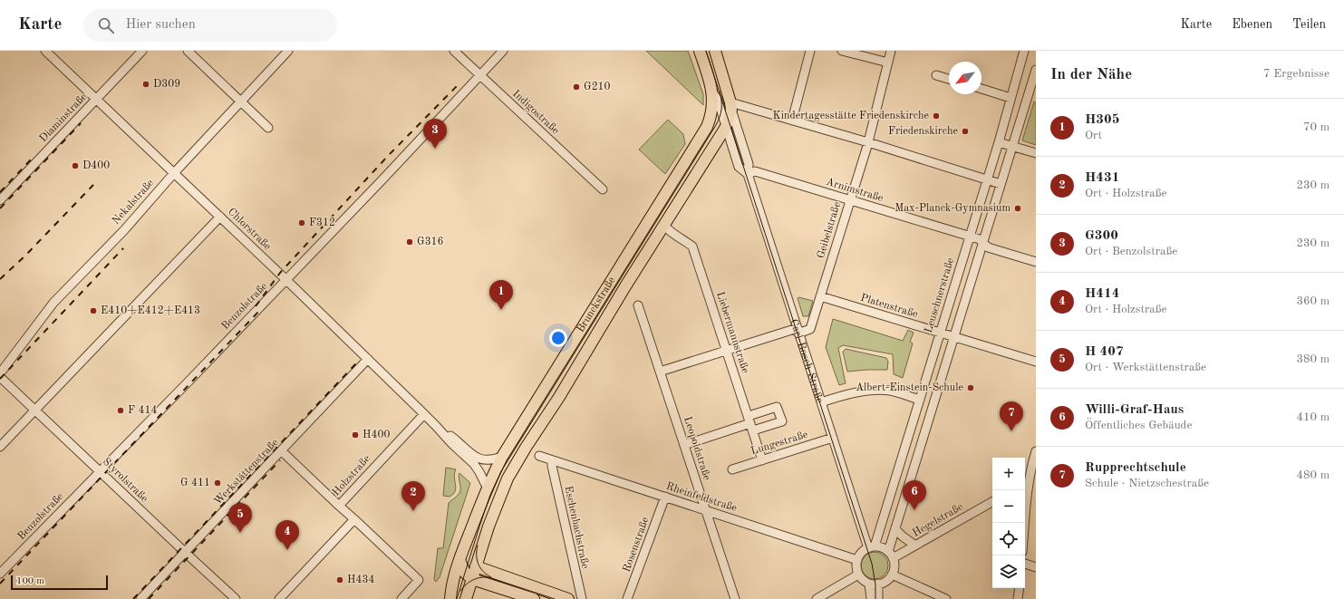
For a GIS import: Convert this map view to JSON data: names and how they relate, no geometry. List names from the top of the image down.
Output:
{
  "streets": {
    "main road": ["Brunckstraße", "Carl-Bosch-Straße"],
    "street": [
      "Indigostraße",
      "Diaminstraße",
      "Arnimstraße",
      "Nekalstraße",
      "Chlorstraße",
      "Geibelstraße",
      "Leuschnerstraße",
      "Benzolstraße",
      "Platenstraße",
      "Liebermannstraße",
      "Lungestraße",
      "Leopoldstraße",
      "Werkstättenstraße",
      "Holzstraße",
      "Styrolstraße",
      "Rheinfeldstraße",
      "Hegelstraße",
      "Eschenbachstraße",
      "Rosenstraße"
    ]
  },
  "crossings": [
    ["Indigostraße", "Benzolstraße"],
    ["Diaminstraße", "Chlorstraße"],
    ["Arnimstraße", "Geibelstraße"],
    ["Arnimstraße", "Leuschnerstraße"],
    ["Arnimstraße", "Carl-Bosch-Straße"],
    ["Nekalstraße", "Chlorstraße"],
    ["Chlorstraße", "Benzolstraße"],
    ["Chlorstraße", "Werkstättenstraße"],
    ["Chlorstraße", "Holzstraße"],
    ["Geibelstraße", "Platenstraße"],
    ["Geibelstraße", "Carl-Bosch-Straße"],
    ["Leuschnerstraße", "Platenstraße"],
    ["Leuschnerstraße", "Carl-Bosch-Straße"],
    ["Leuschnerstraße", "Rheinfeldstraße"],
    ["Leuschnerstraße", "Hegelstraße"],
    ["Brunckstraße", "Liebermannstraße"],
    ["Brunckstraße", "Carl-Bosch-Straße"],
    ["Benzolstraße", "Styrolstraße"],
    ["Liebermannstraße", "Lungestraße"],
    ["Carl-Bosch-Straße", "Lungestraße"],
    ["Carl-Bosch-Straße", "Rheinfeldstraße"],
    ["Carl-Bosch-Straße", "Hegelstraße"],
    ["Leopoldstraße", "Rheinfeldstraße"],
    ["Werkstättenstraße", "Styrolstraße"],
    ["Rheinfeldstraße", "Hegelstraße"],
    ["Rheinfeldstraße", "Eschenbachstraße"],
    ["Rheinfeldstraße", "Rosenstraße"]
  ],
  "places": [
    "D309",
    "G210",
    "Kindertagesstätte Friedenskirche",
    "Friedenskirche",
    "D400",
    "Max-Planck-Gymnasium",
    "F312",
    "G316",
    "E410+E412+E413",
    "Albert-Einstein-Schule",
    "F 414",
    "H400",
    "G 411",
    "H434"
  ],
  "scale_bar": "100 m",
  "north": "bottom left",
  "page": {
    "header": "Karte",
    "search": "Hier suchen",
    "nav": ["Karte", "Ebenen", "Teilen"],
    "heading": ["In der Nähe", "7 Ergebnisse"],
    "list": [
      {
        "mark": "1",
        "name": "H305",
        "note": "Ort",
        "value": "70 m"
      },
      {
        "mark": "2",
        "name": "H431",
        "note": "Ort · Holzstraße",
        "value": "230 m"
      },
      {
        "mark": "3",
        "name": "G300",
        "note": "Ort · Benzolstraße",
        "value": "230 m"
      },
      {
        "mark": "4",
        "name": "H414",
        "note": "Ort · Holzstraße",
        "value": "360 m"
      },
      {
        "mark": "5",
        "name": "H 407",
        "note": "Ort · Werkstättenstraße",
        "value": "380 m"
      },
      {
        "mark": "6",
        "name": "Willi-Graf-Haus",
        "note": "Öffentliches Gebäude",
        "value": "410 m"
      },
      {
        "mark": "7",
        "name": "Rupprechtschule",
        "note": "Schule · Nietzschestraße",
        "value": "480 m"
      }
    ],
    "pins": [
      "3",
      "1",
      "7",
      "6",
      "2",
      "5",
      "4"
    ],
    "map_buttons": ["+", "−"],
    "scale": "100 m"
  }
}
